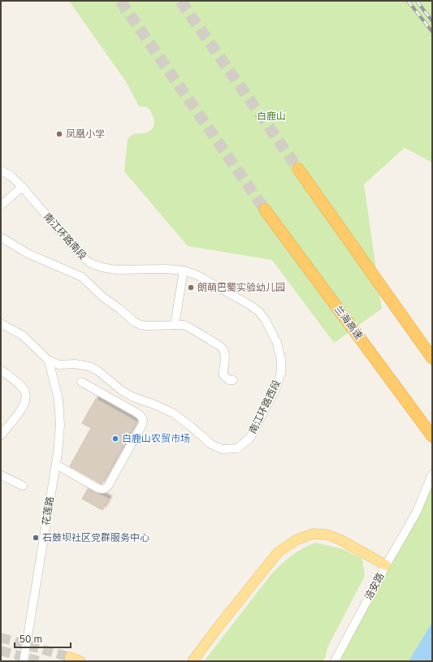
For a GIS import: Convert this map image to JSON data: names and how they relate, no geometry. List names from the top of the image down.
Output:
{
  "streets": {
    "highway": ["兰海高速"],
    "street": [
      "南江环路南段",
      "南江环路西段",
      "花莲路",
      "涪安路"
    ]
  },
  "crossings": [
    ["南江环路南段", "南江环路西段"],
    ["南江环路西段", "花莲路"]
  ],
  "parks": ["白鹿山"],
  "places": [
    "凤凰小学",
    "朗萌巴蜀实验幼儿园",
    "白鹿山农贸市场",
    "石鼓坝社区党群服务中心"
  ],
  "scale_bar": "50 m"
}
